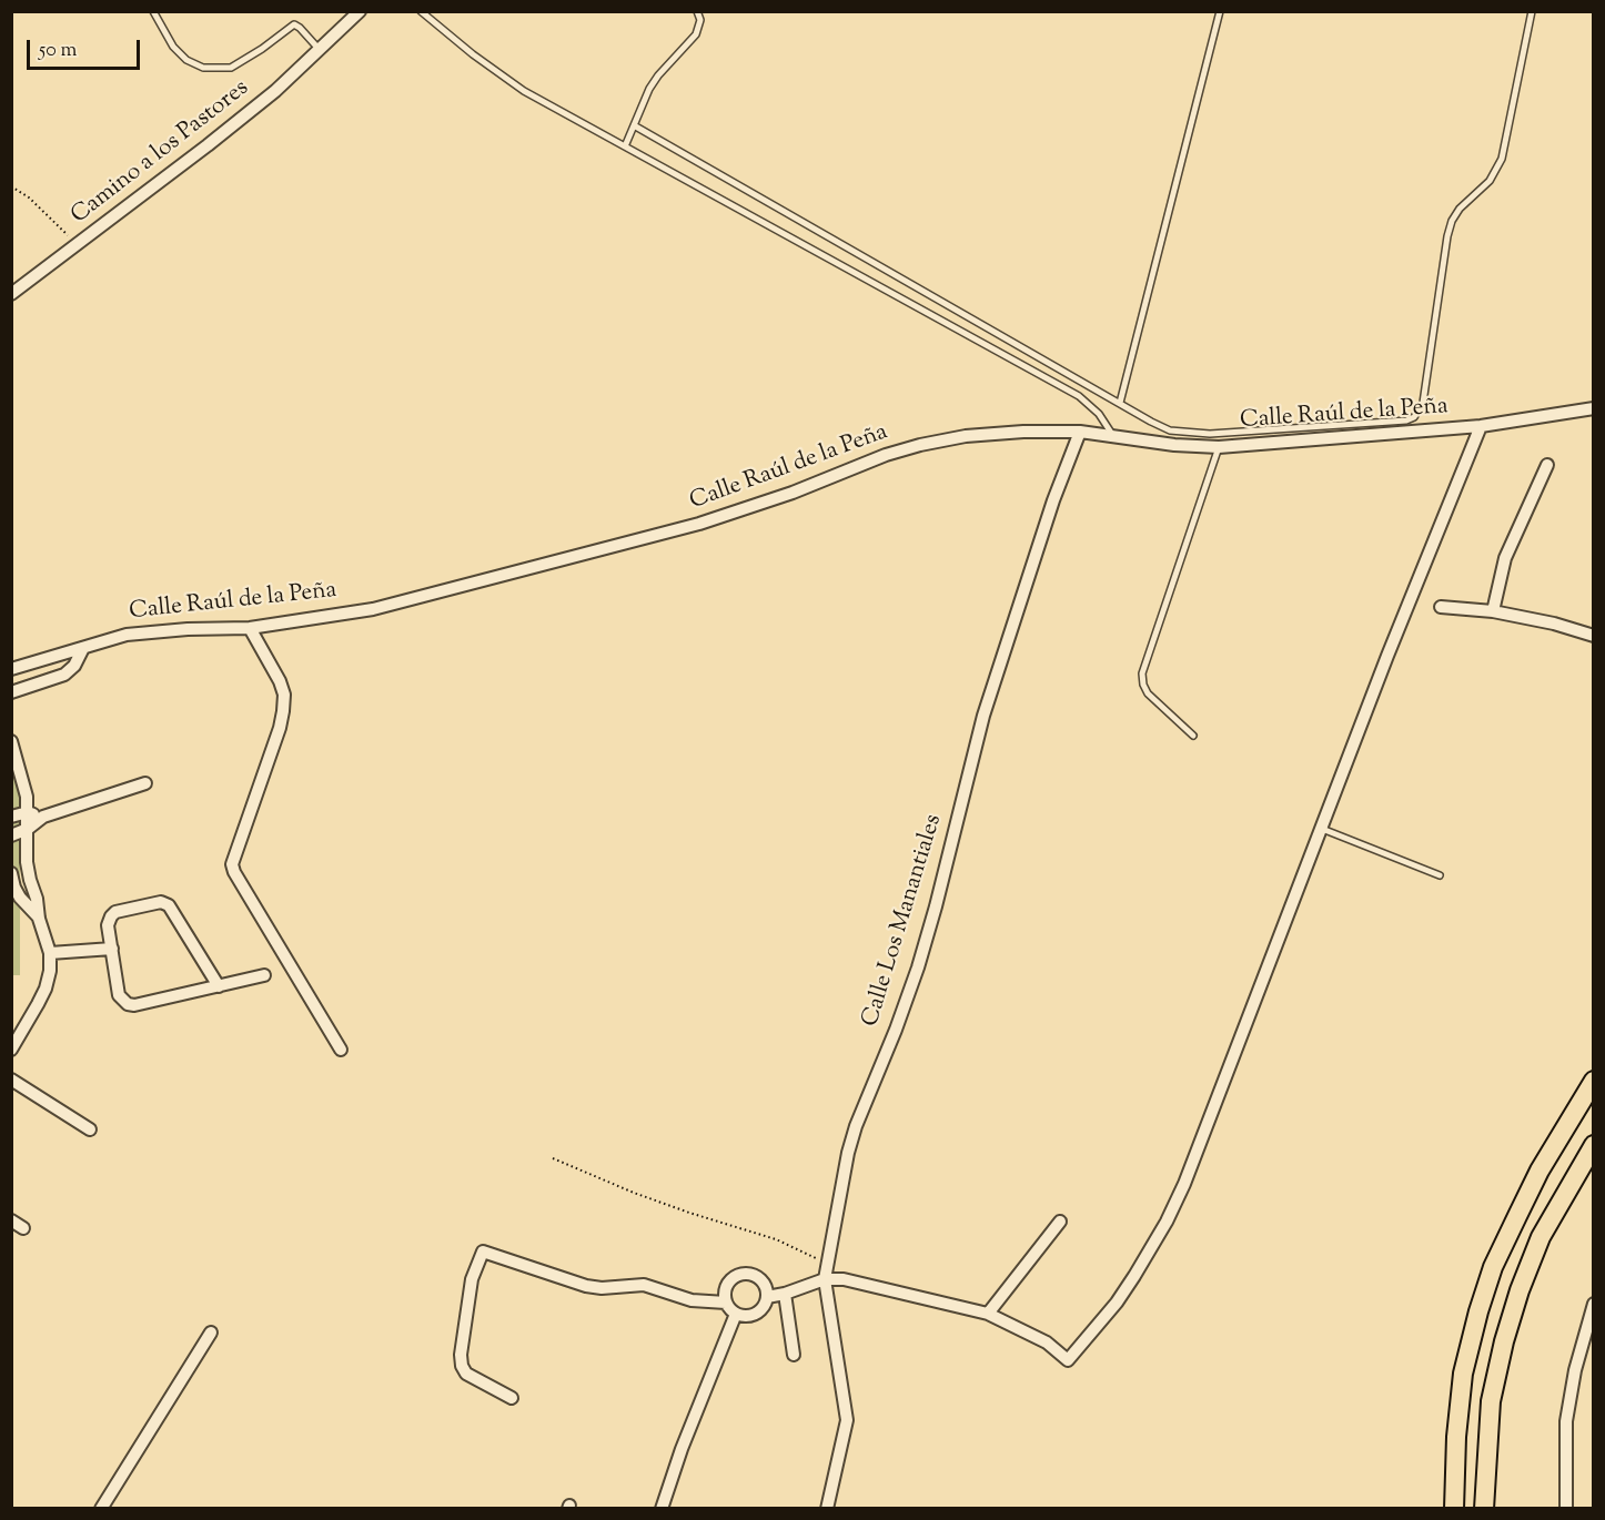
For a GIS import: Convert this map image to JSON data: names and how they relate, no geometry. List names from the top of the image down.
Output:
{
  "streets": {
    "street": ["Camino a los Pastores", "Calle Raúl de la Peña", "Calle Los Manantiales"]
  },
  "crossings": [
    ["Calle Raúl de la Peña", "Calle Los Manantiales"]
  ],
  "scale_bar": "50 m"
}
